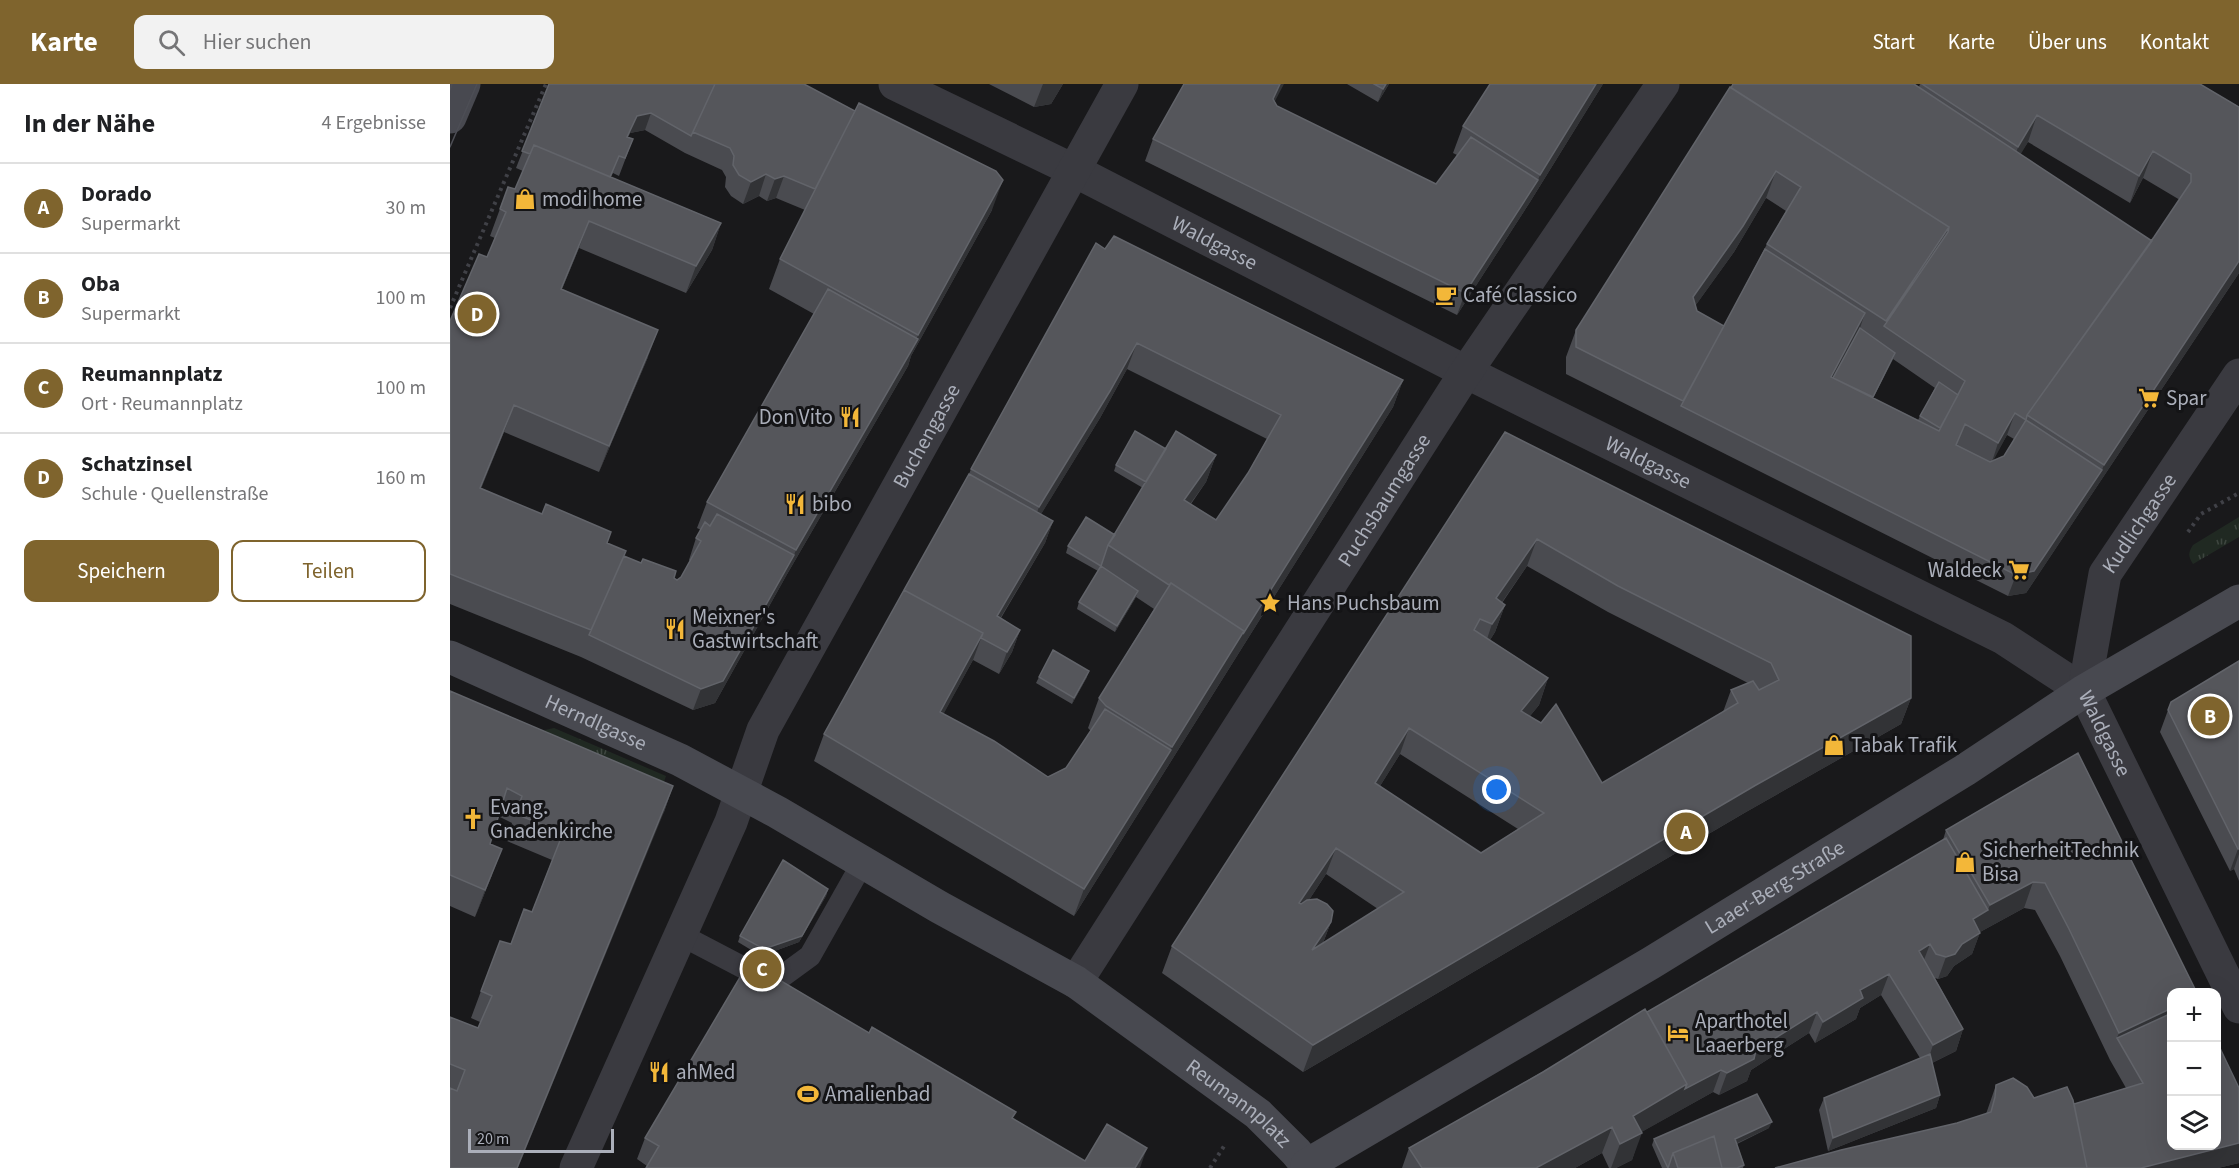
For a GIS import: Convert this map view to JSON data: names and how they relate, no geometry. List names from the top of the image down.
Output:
{
  "streets": {
    "main road": ["Herndlgasse", "Laaer-Berg-Straße", "Reumannplatz"],
    "street": [
      "Waldgasse",
      "Buchengasse",
      "Puchsbaumgasse",
      "Kudlichgasse"
    ]
  },
  "crossings": [
    ["Waldgasse", "Buchengasse"],
    ["Waldgasse", "Puchsbaumgasse"],
    ["Waldgasse", "Kudlichgasse"],
    ["Waldgasse", "Laaer-Berg-Straße"],
    ["Buchengasse", "Herndlgasse"],
    ["Buchengasse", "Reumannplatz"],
    ["Puchsbaumgasse", "Reumannplatz"],
    ["Kudlichgasse", "Laaer-Berg-Straße"],
    ["Herndlgasse", "Reumannplatz"],
    ["Laaer-Berg-Straße", "Reumannplatz"]
  ],
  "places": {
    "shop": ["modi home", "Tabak Trafik", "SicherheitTechnik Bisa"],
    "cafe": ["Café Classico"],
    "supermarket": ["Spar", "Waldeck"],
    "restaurant": [
      "Don Vito",
      "bibo",
      "Meixner's Gastwirtschaft",
      "ahMed"
    ],
    "place": ["Hans Puchsbaum"],
    "church": ["Evang. Gnadenkirche"],
    "hotel": ["Aparthotel Laaerberg"],
    "sports": ["Amalienbad"]
  },
  "scale_bar": "20 m",
  "page": {
    "header": "Karte",
    "search": "Hier suchen",
    "nav": [
      "Start",
      "Karte",
      "Über uns",
      "Kontakt"
    ],
    "heading": ["In der Nähe", "4 Ergebnisse"],
    "list": [
      {
        "mark": "A",
        "name": "Dorado",
        "note": "Supermarkt",
        "value": "30 m"
      },
      {
        "mark": "B",
        "name": "Oba",
        "note": "Supermarkt",
        "value": "100 m"
      },
      {
        "mark": "C",
        "name": "Reumannplatz",
        "note": "Ort · Reumannplatz",
        "value": "100 m"
      },
      {
        "mark": "D",
        "name": "Schatzinsel",
        "note": "Schule · Quellenstraße",
        "value": "160 m"
      }
    ],
    "pins": [
      "D",
      "B",
      "A",
      "C"
    ],
    "buttons": ["Speichern", "Teilen"],
    "map_buttons": ["+", "−"],
    "scale": "20 m"
  }
}
